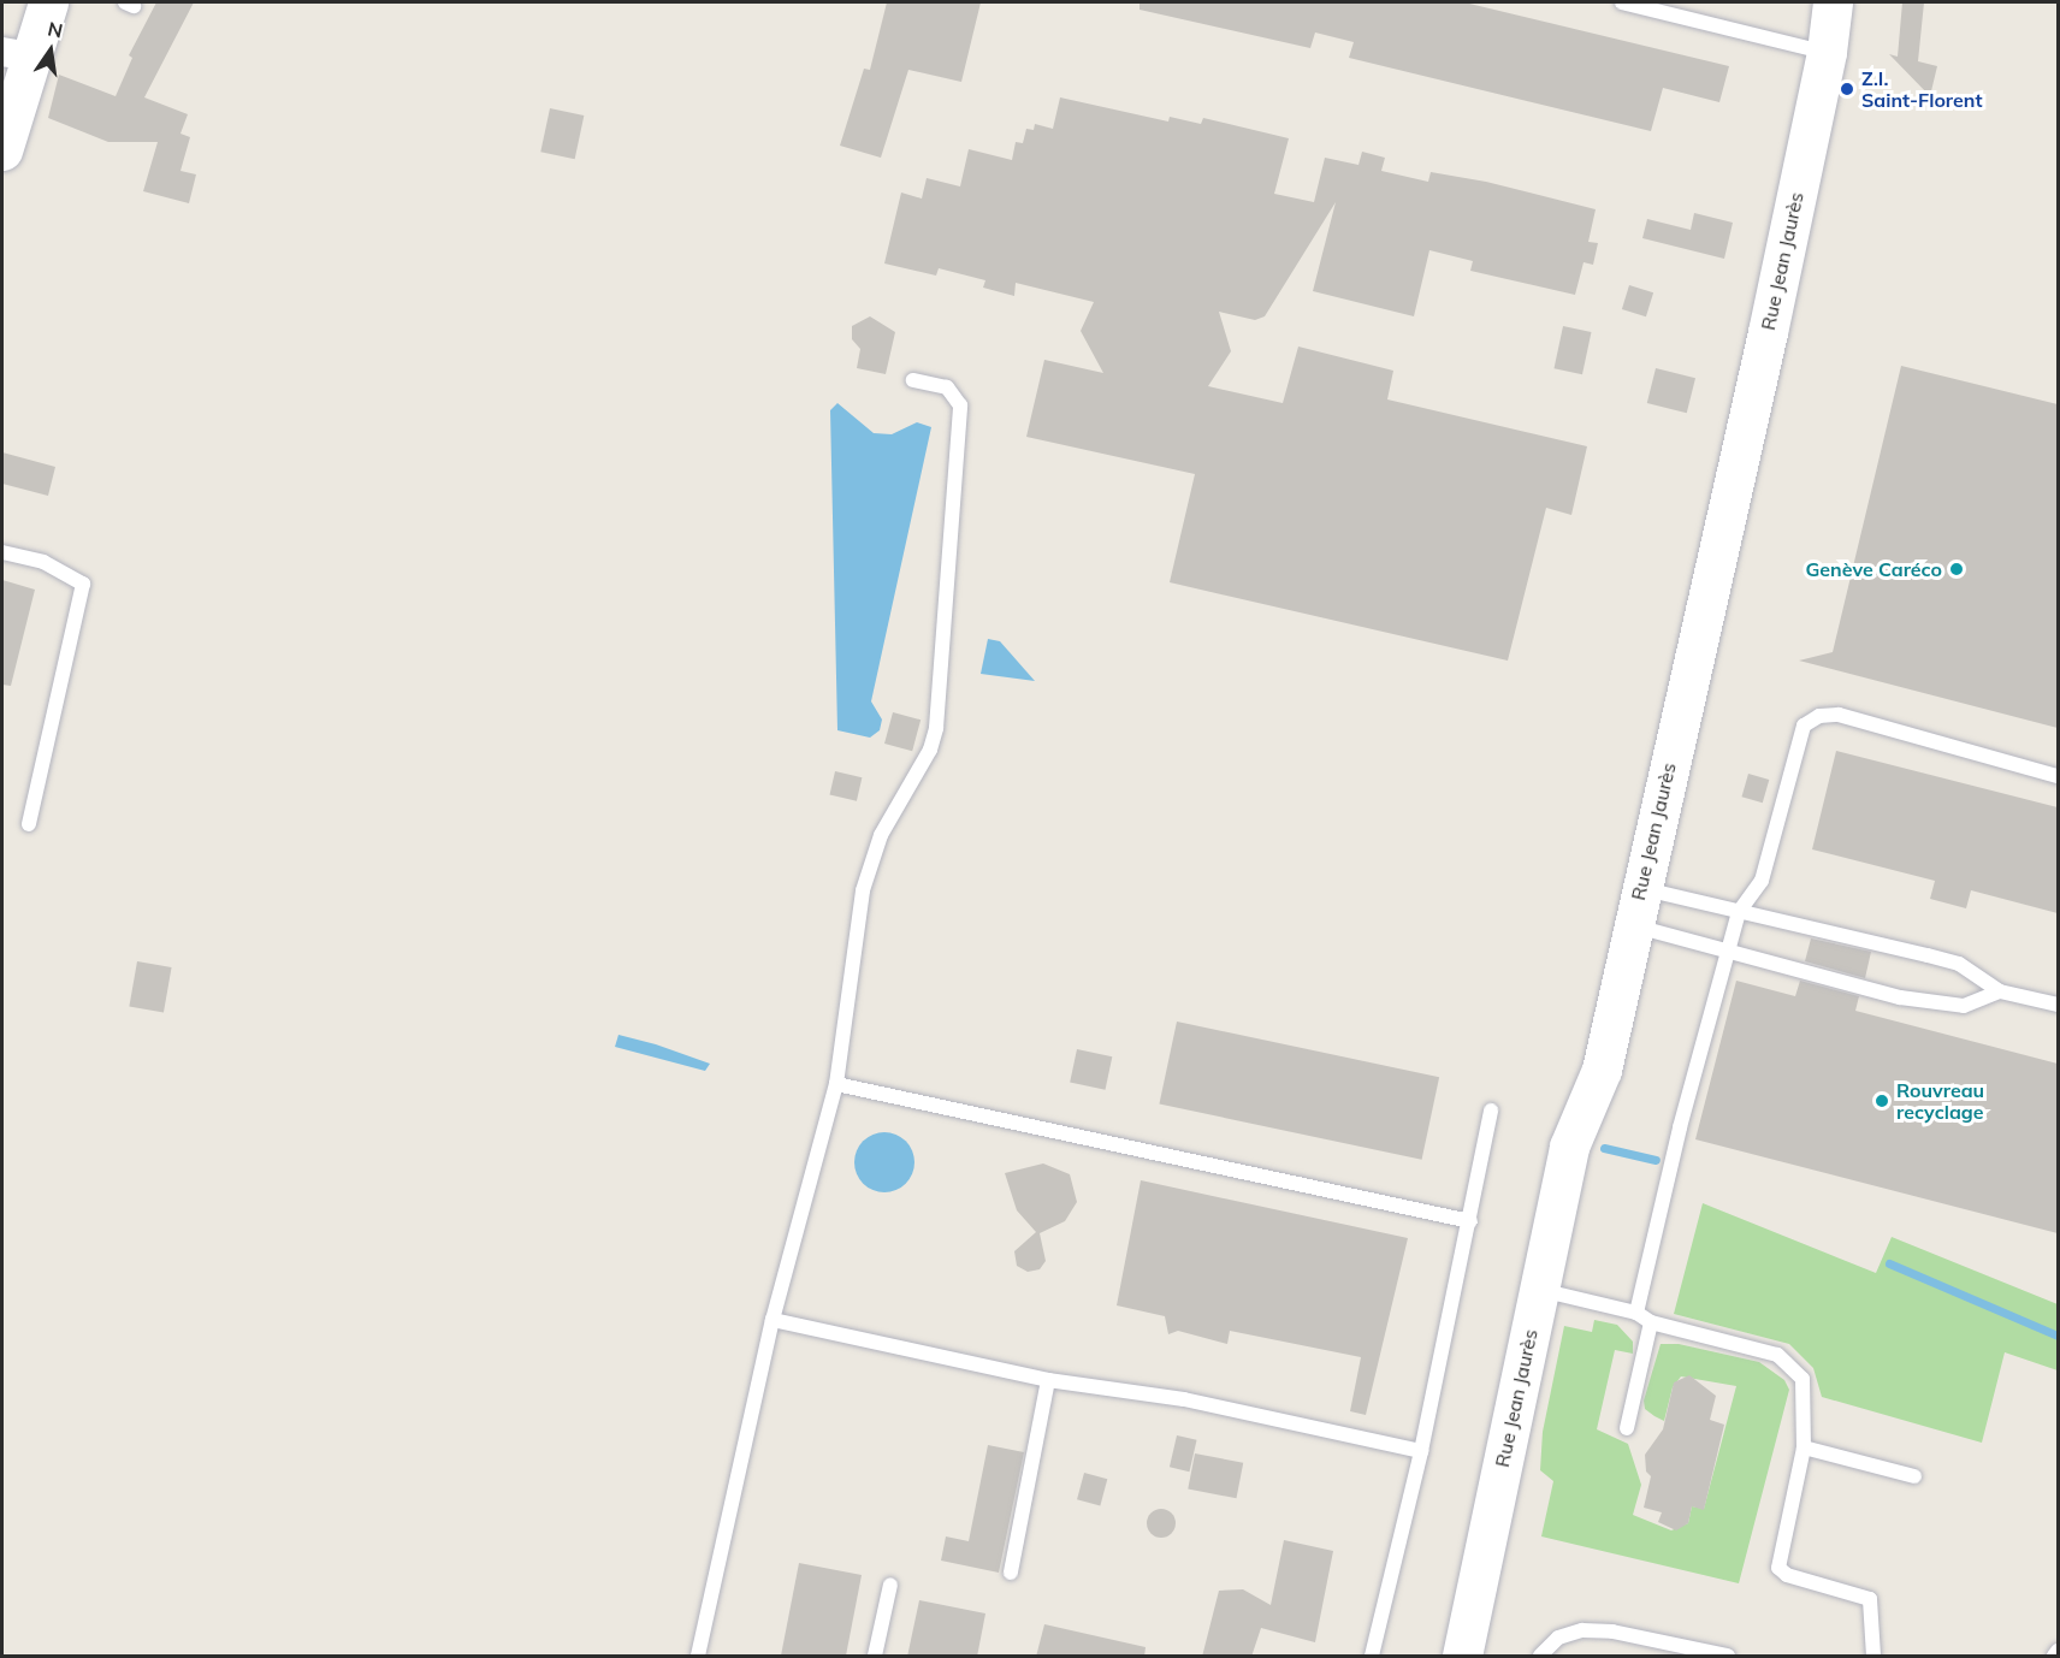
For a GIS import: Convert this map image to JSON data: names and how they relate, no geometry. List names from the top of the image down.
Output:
{
  "streets": {
    "street": ["Rue Jean Jaurès"]
  },
  "places": ["Z.I. Saint-Florent", "Genève Caréco", "Rouvreau recyclage"],
  "north": "top"
}
